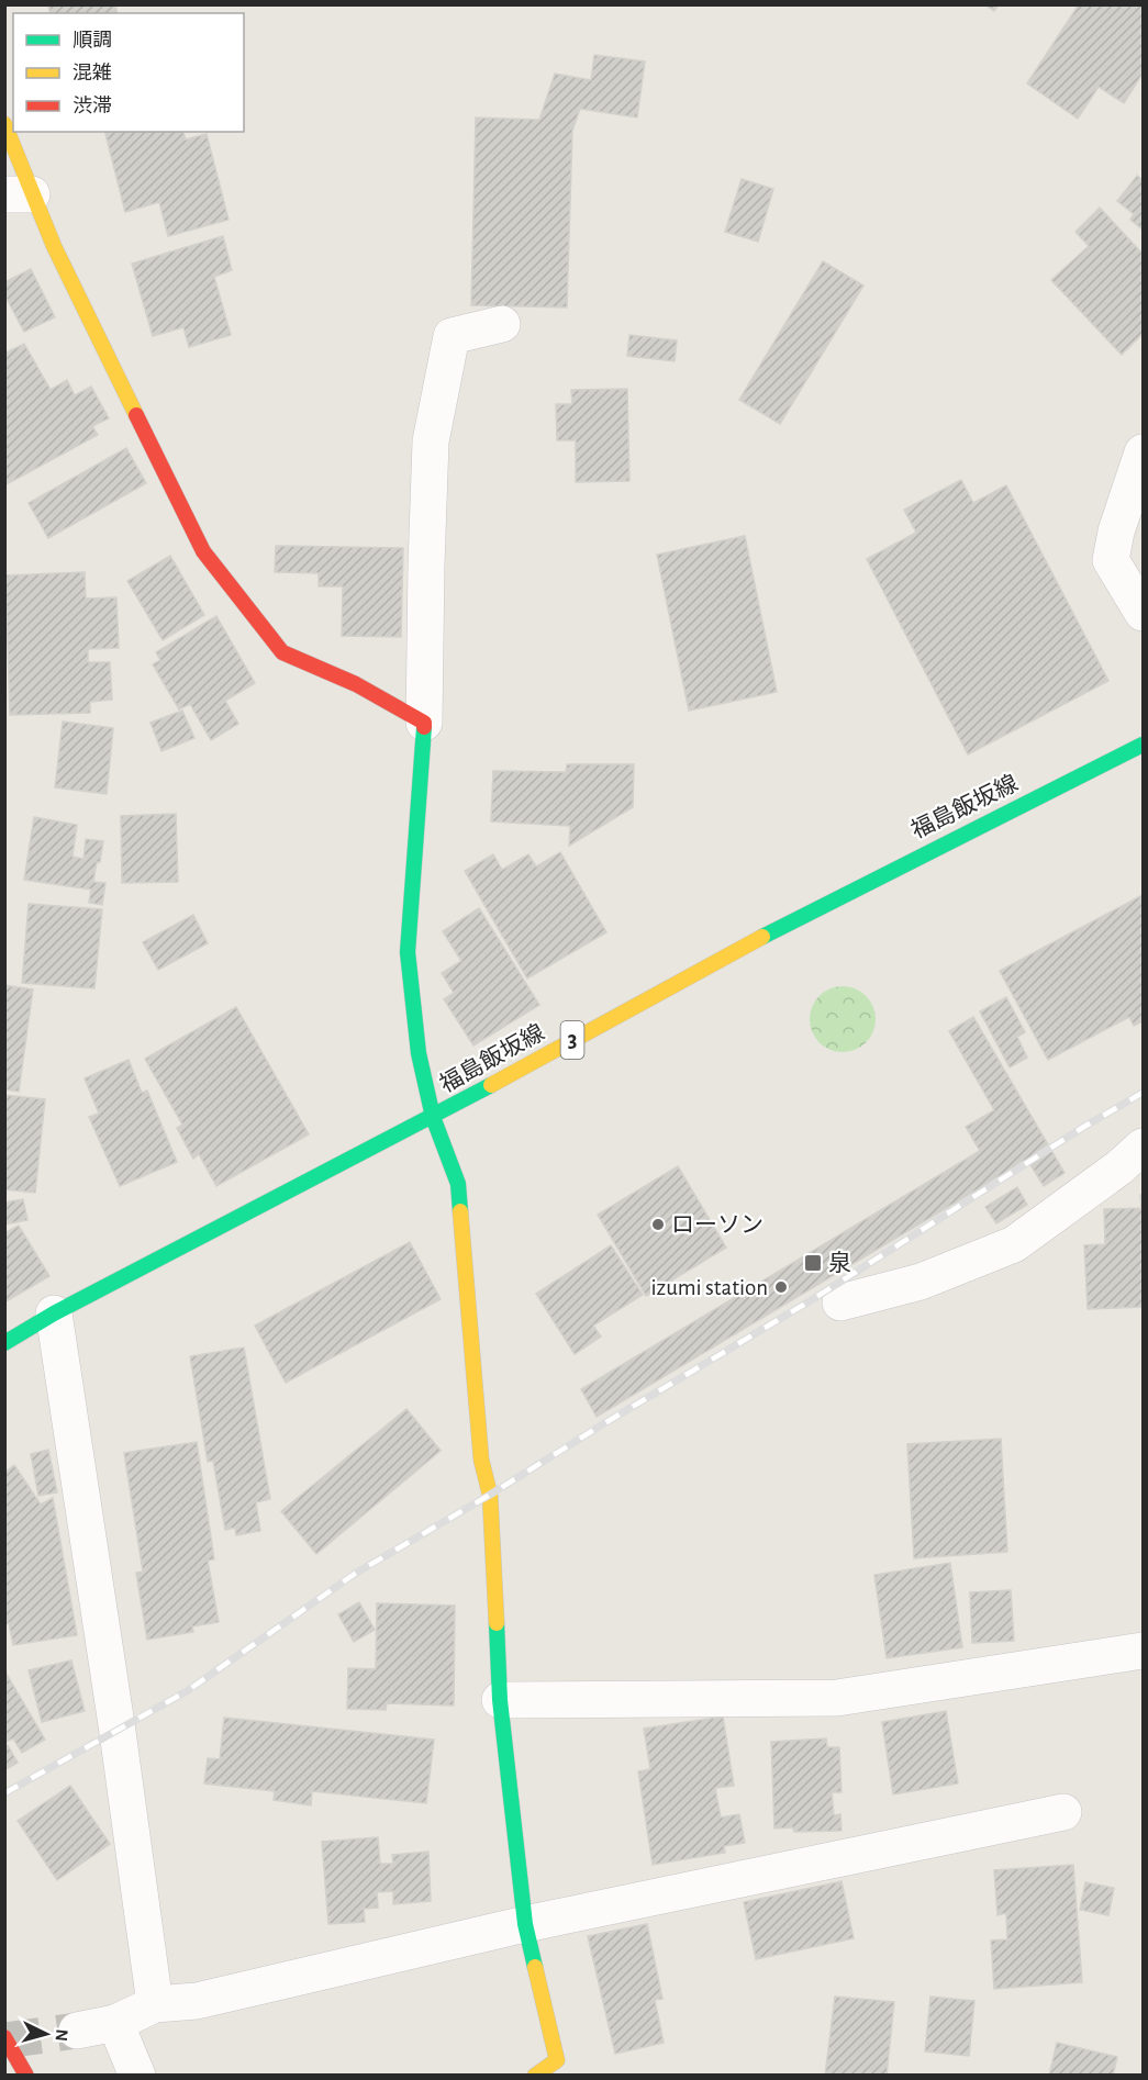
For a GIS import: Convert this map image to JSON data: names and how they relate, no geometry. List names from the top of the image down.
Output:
{
  "streets": {
    "main road": ["福島飯坂線", "3"]
  },
  "places": {
    "other": ["ローソン", "izumi station"],
    "transit": ["泉"]
  },
  "legend": ["順調", "混雑", "渋滞"],
  "north": "right"
}
